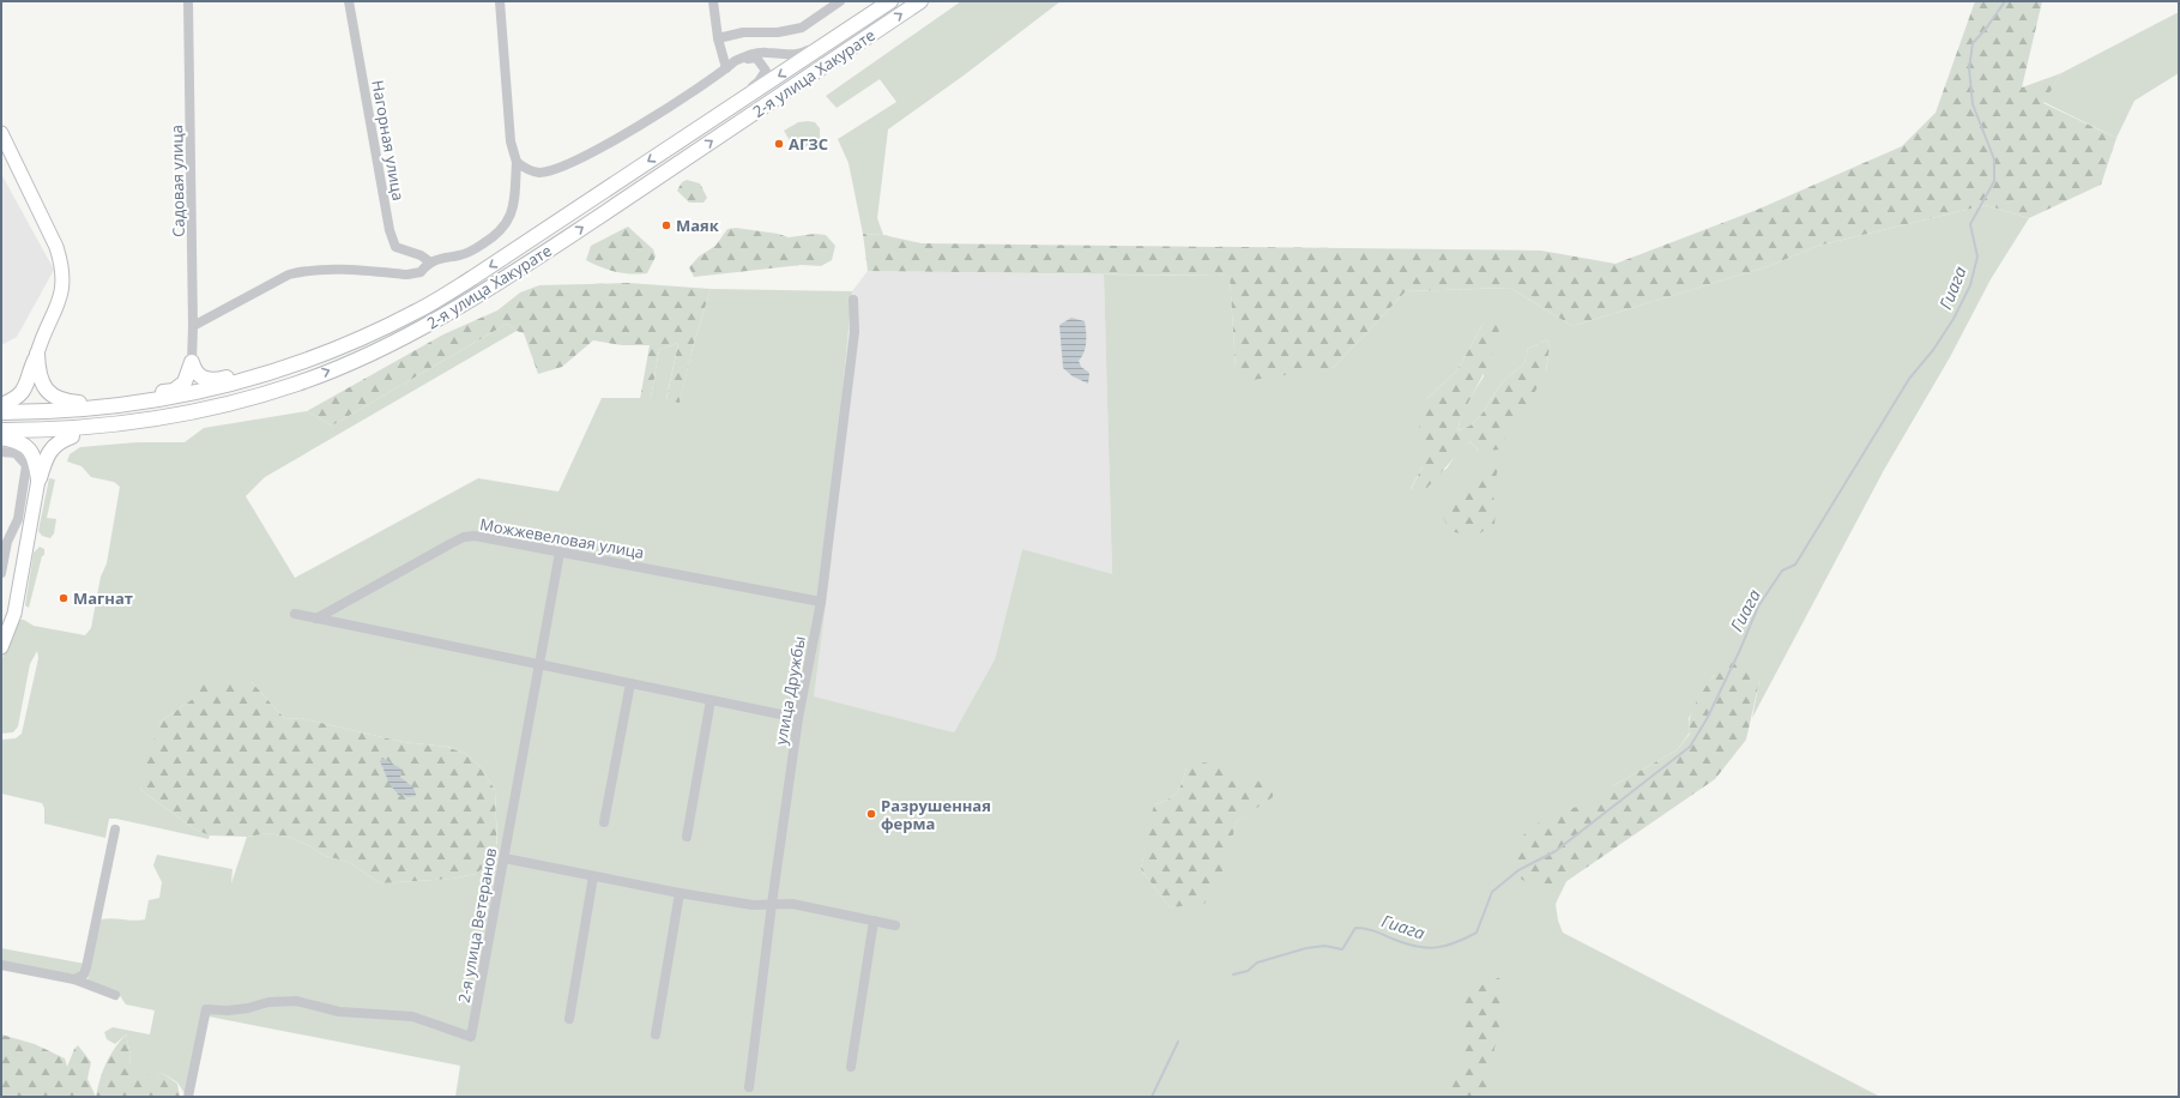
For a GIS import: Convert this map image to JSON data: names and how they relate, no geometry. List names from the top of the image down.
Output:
{
  "streets": {
    "main road": ["2-я улица Хакурате"],
    "street": [
      "Нагорная улица",
      "Садовая улица",
      "Можжевеловая улица",
      "улица Дружбы",
      "2-я улица Ветеранов"
    ]
  },
  "crossings": [
    ["Можжевеловая улица", "улица Дружбы"],
    ["Можжевеловая улица", "2-я улица Ветеранов"]
  ],
  "water": ["Гиага"],
  "places": [
    "АГЗС",
    "Маяк",
    "Магнат",
    "Разрушенная ферма"
  ]
}
